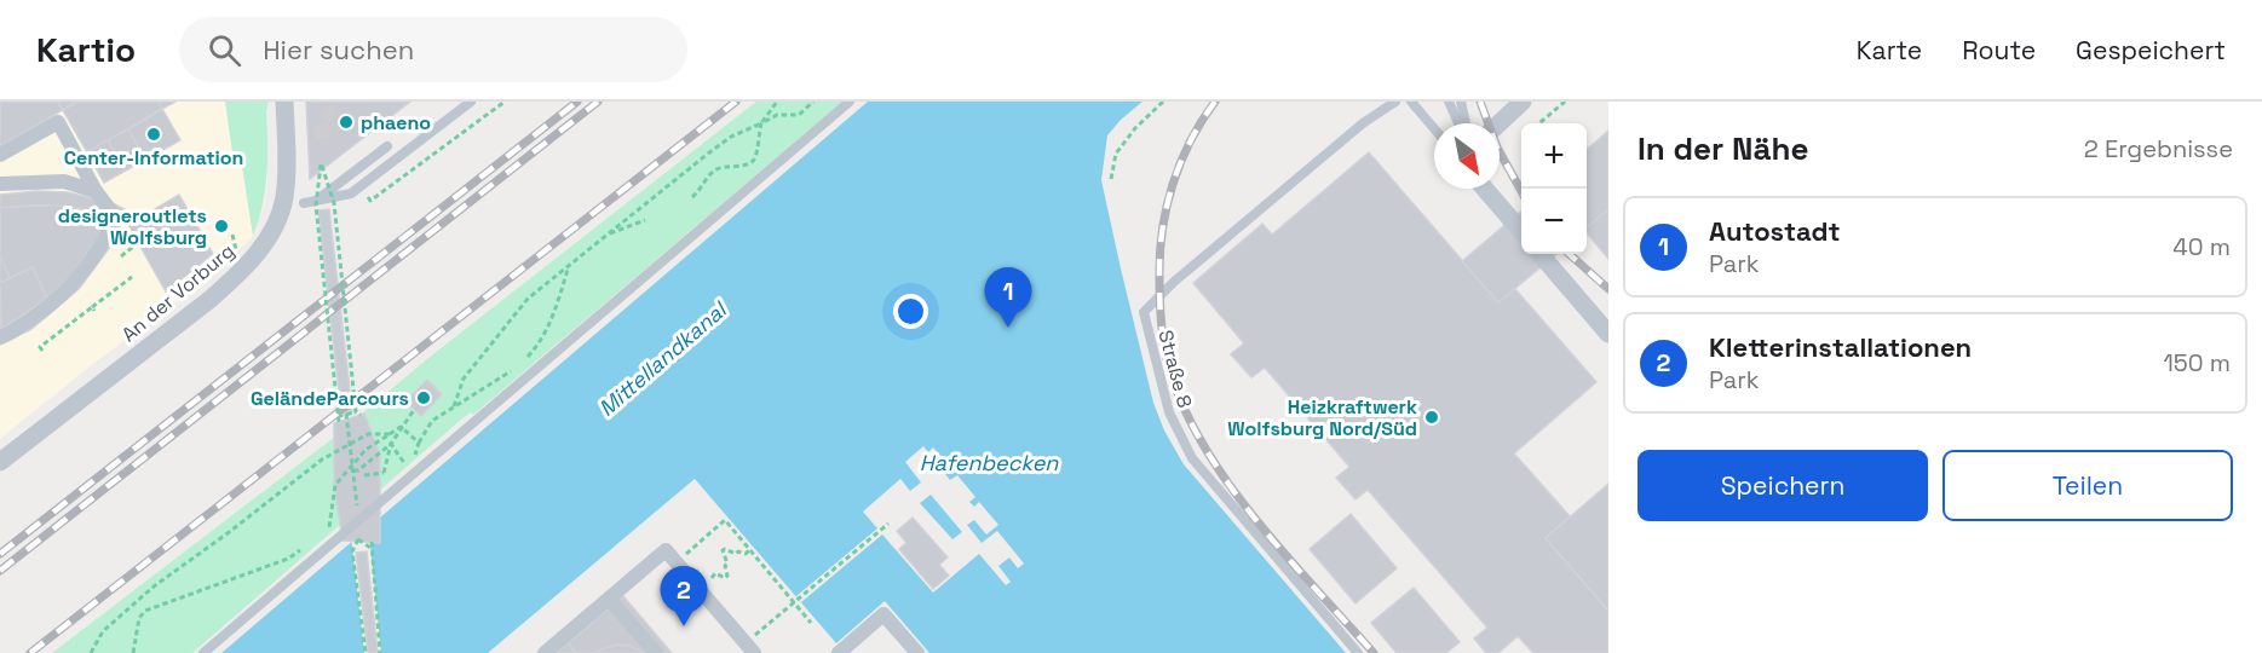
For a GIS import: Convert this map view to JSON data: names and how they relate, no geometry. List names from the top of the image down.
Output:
{
  "streets": {
    "street": ["An der Vorburg"],
    "lane": ["Straße 8"]
  },
  "water": ["Mittellandkanal", "Hafenbecken"],
  "places": [
    "phaeno",
    "Center-Information",
    "designeroutlets Wolfsburg",
    "GeländeParcours",
    "Heizkraftwerk Wolfsburg Nord/Süd"
  ],
  "north": "bottom right",
  "page": {
    "header": "Kartio",
    "search": "Hier suchen",
    "nav": ["Karte", "Route", "Gespeichert"],
    "heading": ["In der Nähe", "2 Ergebnisse"],
    "map_buttons": ["+", "−"],
    "list": [
      {
        "mark": "1",
        "name": "Autostadt",
        "note": "Park",
        "value": "40 m"
      },
      {
        "mark": "2",
        "name": "Kletterinstallationen",
        "note": "Park",
        "value": "150 m"
      }
    ],
    "pins": ["1", "2"],
    "buttons": ["Speichern", "Teilen"]
  }
}
